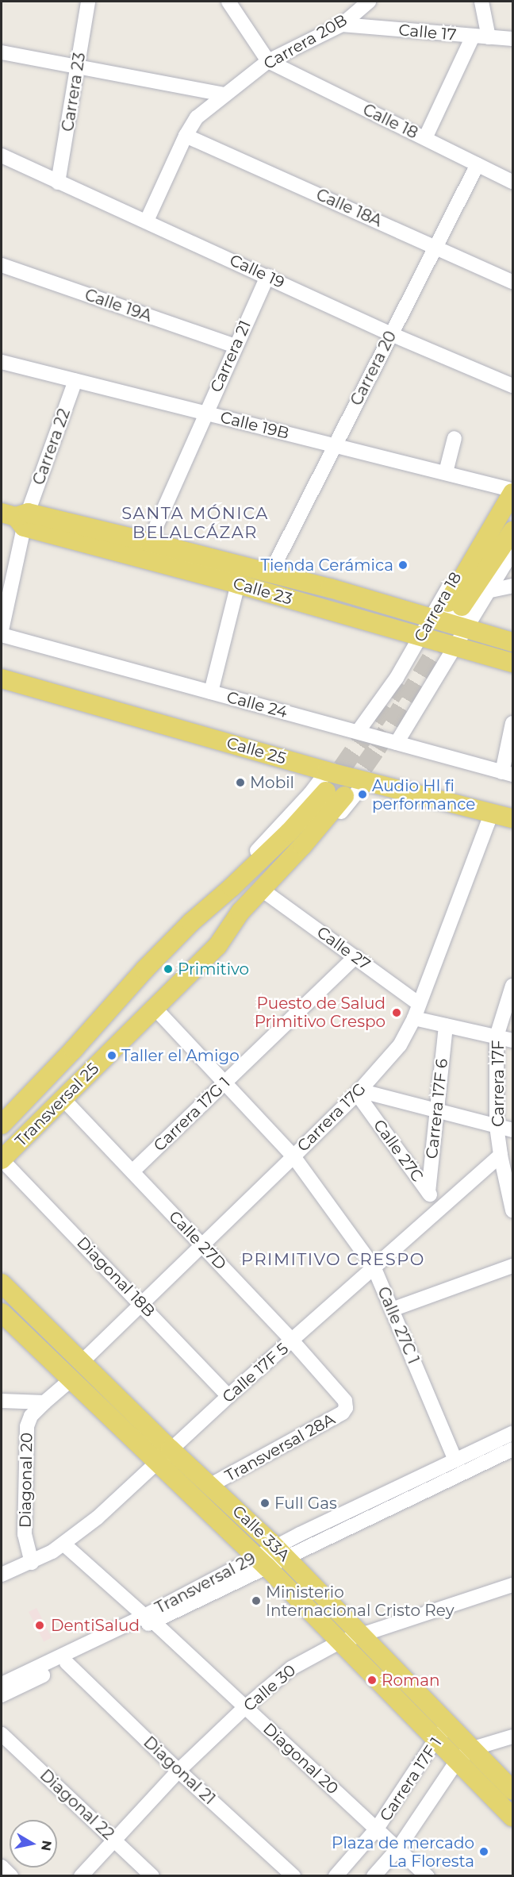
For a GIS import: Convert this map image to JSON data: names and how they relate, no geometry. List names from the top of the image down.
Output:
{
  "streets": {
    "main road": [
      "Calle 23",
      "Carrera 18",
      "Calle 25",
      "Transversal 25",
      "Calle 33A"
    ],
    "street": [
      "Calle 17",
      "Carrera 20B",
      "Carrera 23",
      "Calle 18",
      "Calle 18A",
      "Calle 19",
      "Calle 19A",
      "Carrera 21",
      "Carrera 20",
      "Calle 19B",
      "Carrera 22",
      "Calle 24",
      "Calle 27",
      "Carrera 17F",
      "Carrera 17F 6",
      "Carrera 17G 1",
      "Carrera 17G",
      "Calle 27C",
      "Calle 27D",
      "Diagonal 18B",
      "Calle 27C 1",
      "Calle 17F 5",
      "Transversal 28A",
      "Diagonal 20",
      "Transversal 29",
      "Calle 30",
      "Diagonal 21",
      "Carrera 17F 1",
      "Diagonal 22"
    ]
  },
  "crossings": [
    ["Calle 17", "Carrera 20B"],
    ["Carrera 20B", "Calle 18"],
    ["Carrera 20B", "Calle 18A"],
    ["Carrera 20B", "Calle 19"],
    ["Carrera 23", "Calle 19"],
    ["Calle 18", "Carrera 20"],
    ["Calle 18A", "Carrera 20"],
    ["Calle 19", "Carrera 21"],
    ["Calle 19", "Carrera 20"],
    ["Calle 19A", "Carrera 21"],
    ["Carrera 21", "Calle 19B"],
    ["Carrera 21", "Calle 23"],
    ["Carrera 20", "Calle 19B"],
    ["Carrera 20", "Calle 23"],
    ["Calle 19B", "Carrera 22"],
    ["Calle 19B", "Carrera 18"],
    ["Carrera 22", "Calle 23"],
    ["Calle 23", "Carrera 18"],
    ["Carrera 18", "Calle 24"],
    ["Calle 25", "Carrera 17G"],
    ["Calle 27", "Carrera 17G 1"],
    ["Calle 27", "Carrera 17G"],
    ["Carrera 17F", "Calle 17F 5"],
    ["Transversal 25", "Calle 27D"],
    ["Transversal 25", "Diagonal 18B"],
    ["Transversal 25", "Calle 27C 1"],
    ["Carrera 17F 6", "Calle 27C"],
    ["Carrera 17G 1", "Calle 27D"],
    ["Carrera 17G 1", "Calle 27C 1"],
    ["Carrera 17G", "Calle 27C"],
    ["Carrera 17G", "Calle 27D"],
    ["Carrera 17G", "Diagonal 18B"],
    ["Carrera 17G", "Calle 27C 1"],
    ["Carrera 17G", "Calle 33A"],
    ["Calle 27C", "Calle 17F 5"],
    ["Calle 27D", "Calle 17F 5"],
    ["Calle 27D", "Transversal 28A"],
    ["Diagonal 18B", "Calle 17F 5"],
    ["Calle 27C 1", "Calle 17F 5"],
    ["Calle 27C 1", "Transversal 29"],
    ["Calle 17F 5", "Diagonal 20"],
    ["Calle 17F 5", "Calle 33A"],
    ["Transversal 28A", "Calle 33A"],
    ["Diagonal 20", "Calle 33A"],
    ["Diagonal 20", "Transversal 29"],
    ["Diagonal 20", "Calle 30"],
    ["Diagonal 20", "Carrera 17F 1"],
    ["Calle 33A", "Transversal 29"],
    ["Calle 33A", "Calle 30"],
    ["Calle 33A", "Carrera 17F 1"],
    ["Transversal 29", "Diagonal 21"],
    ["Calle 30", "Diagonal 21"],
    ["Calle 30", "Diagonal 22"]
  ],
  "districts": ["SANTA MÓNICA BELALCÁZAR", "PRIMITIVO CRESPO"],
  "places": [
    "Tienda Cerámica",
    "Mobil",
    "Audio HI fi performance",
    "Primitivo",
    "Puesto de Salud Primitivo Crespo",
    "Taller el Amigo",
    "Full Gas",
    "Ministerio Internacional Cristo Rey",
    "DentiSalud",
    "Roman",
    "Plaza de mercado La Floresta"
  ],
  "north": "right"
}
